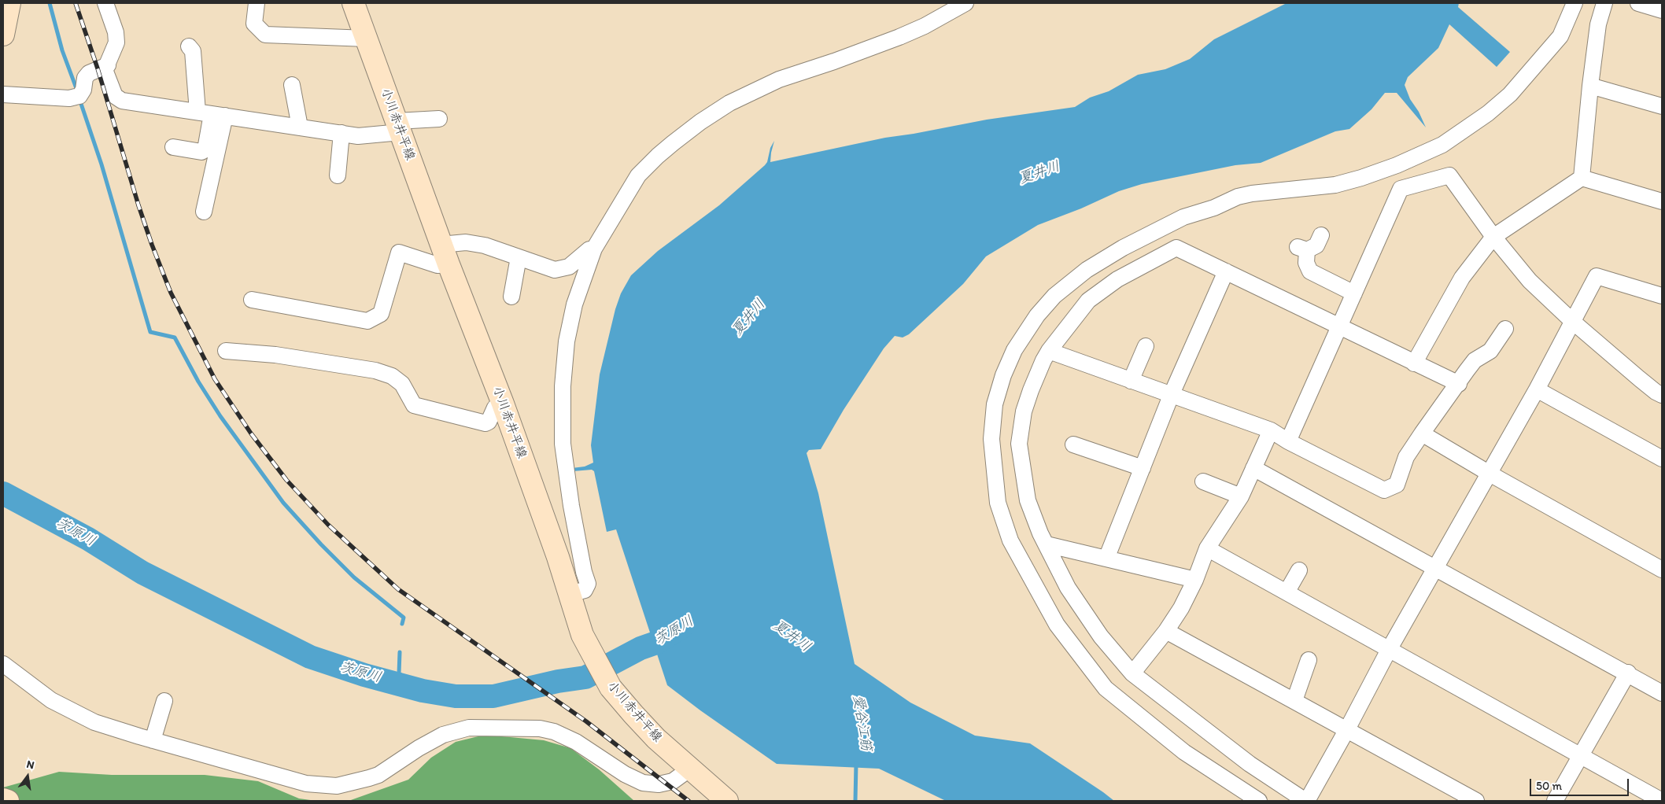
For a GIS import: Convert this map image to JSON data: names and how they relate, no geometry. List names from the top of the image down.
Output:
{
  "streets": {
    "main road": ["小川赤井平線"]
  },
  "water": ["夏井川", "茨原川", "愛谷江筋"],
  "scale_bar": "50 m",
  "north": "top"
}
